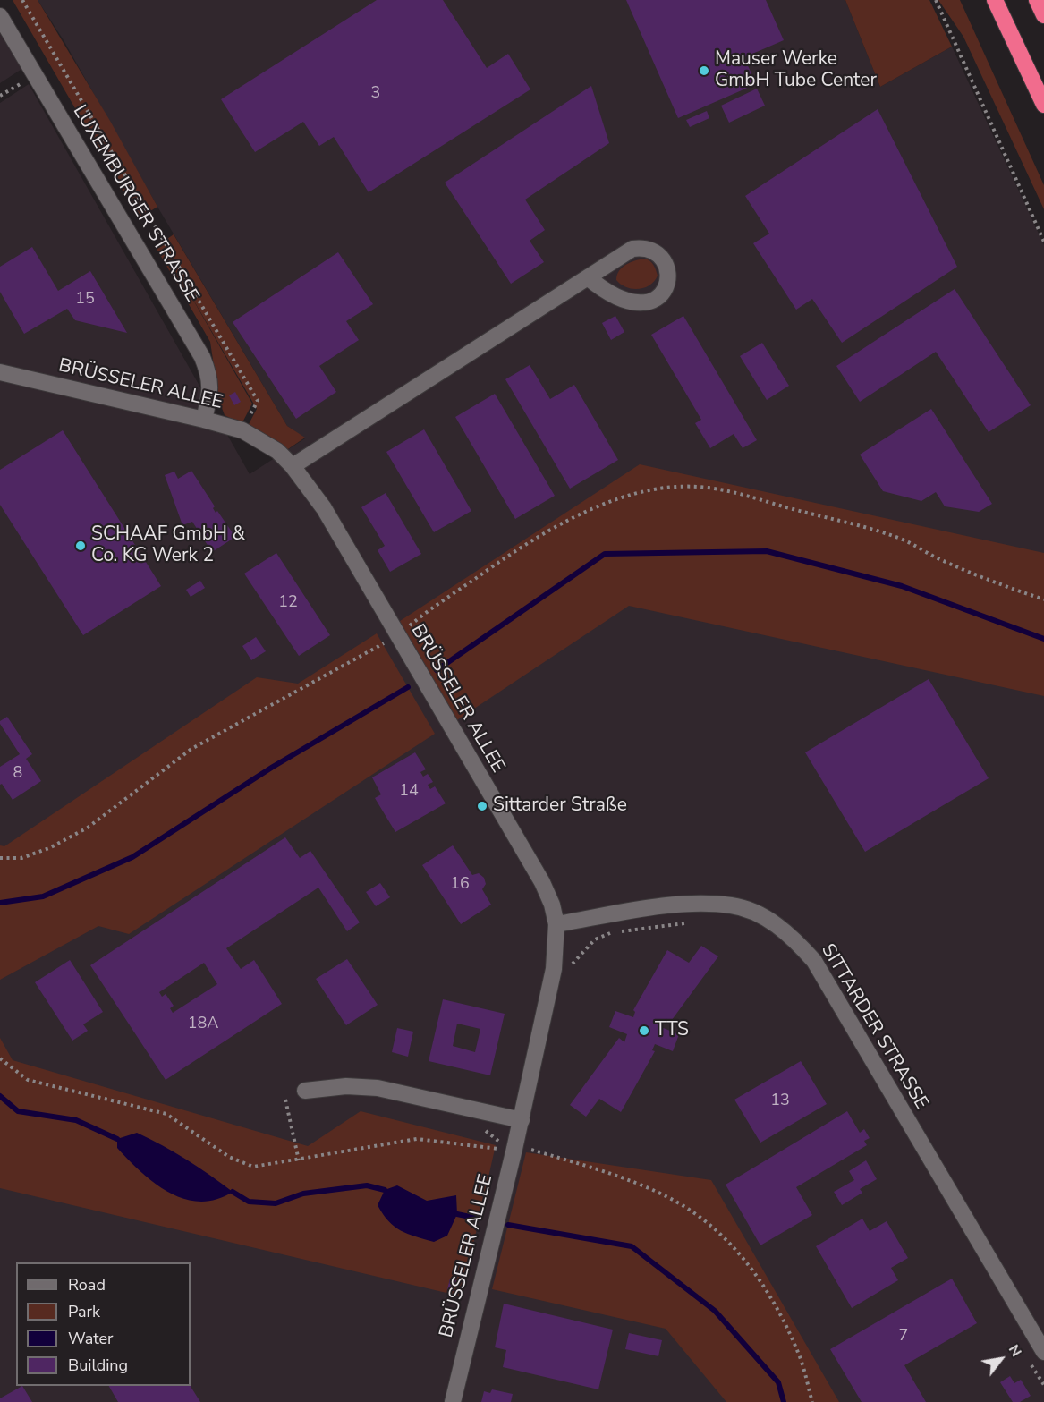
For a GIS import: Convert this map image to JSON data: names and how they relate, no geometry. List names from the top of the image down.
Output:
{
  "streets": {
    "street": ["LUXEMBURGER STRASSE", "BRÜSSELER ALLEE", "SITTARDER STRASSE"]
  },
  "crossings": [
    ["LUXEMBURGER STRASSE", "BRÜSSELER ALLEE"],
    ["BRÜSSELER ALLEE", "SITTARDER STRASSE"]
  ],
  "places": [
    "Mauser Werke GmbH Tube Center",
    "SCHAAF GmbH & Co. KG Werk 2",
    "Sittarder Straße",
    "TTS"
  ],
  "house_numbers": [
    "3",
    "15",
    "12",
    "8",
    "14",
    "16",
    "18A",
    "13",
    "7"
  ],
  "legend": [
    "Road",
    "Park",
    "Water",
    "Building"
  ],
  "north": "top right"
}
